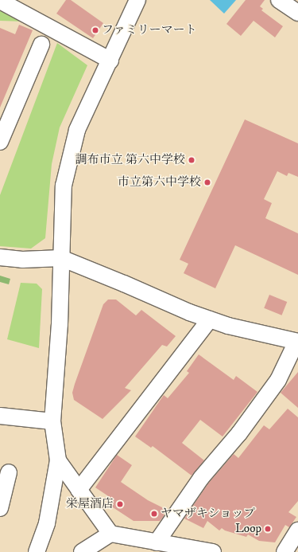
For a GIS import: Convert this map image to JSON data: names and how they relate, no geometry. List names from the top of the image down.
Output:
{
  "places": [
    "ファミリーマート",
    "調布市立 第六中学校",
    "市立第六中学校",
    "栄屋酒店",
    "ヤマザキショップ",
    "Loop"
  ]
}
